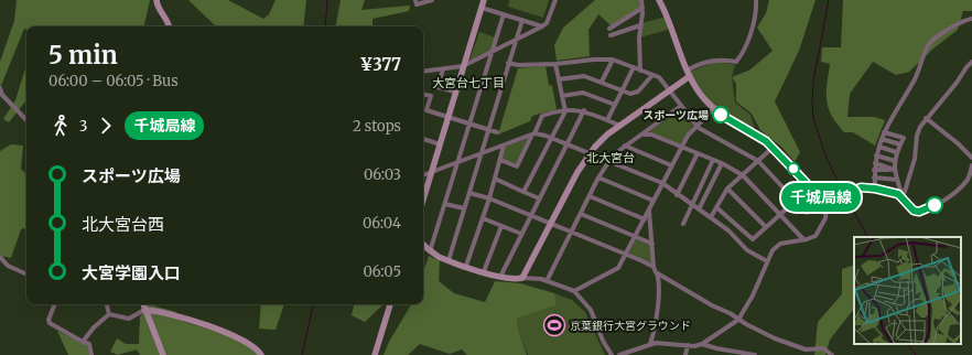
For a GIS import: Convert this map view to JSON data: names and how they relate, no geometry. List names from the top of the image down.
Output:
{
  "districts": ["大宮台七丁目", "北大宮台"],
  "places": {
    "other": ["スポーツ広場"],
    "sports": ["京葉銀行大宮グラウンド"]
  },
  "lines": ["bus line 千城局線"],
  "page": {
    "on_map": "千城局線",
    "heading": ["5 min", "06:00 – 06:05 · Bus", "¥377"],
    "legs": ["3", "千城局線", "2 stops"],
    "list": [
      {
        "name": "スポーツ広場",
        "value": "06:03"
      },
      {
        "name": "北大宮台西",
        "value": "06:04"
      },
      {
        "name": "大宮学園入口",
        "value": "06:05"
      }
    ]
  }
}
